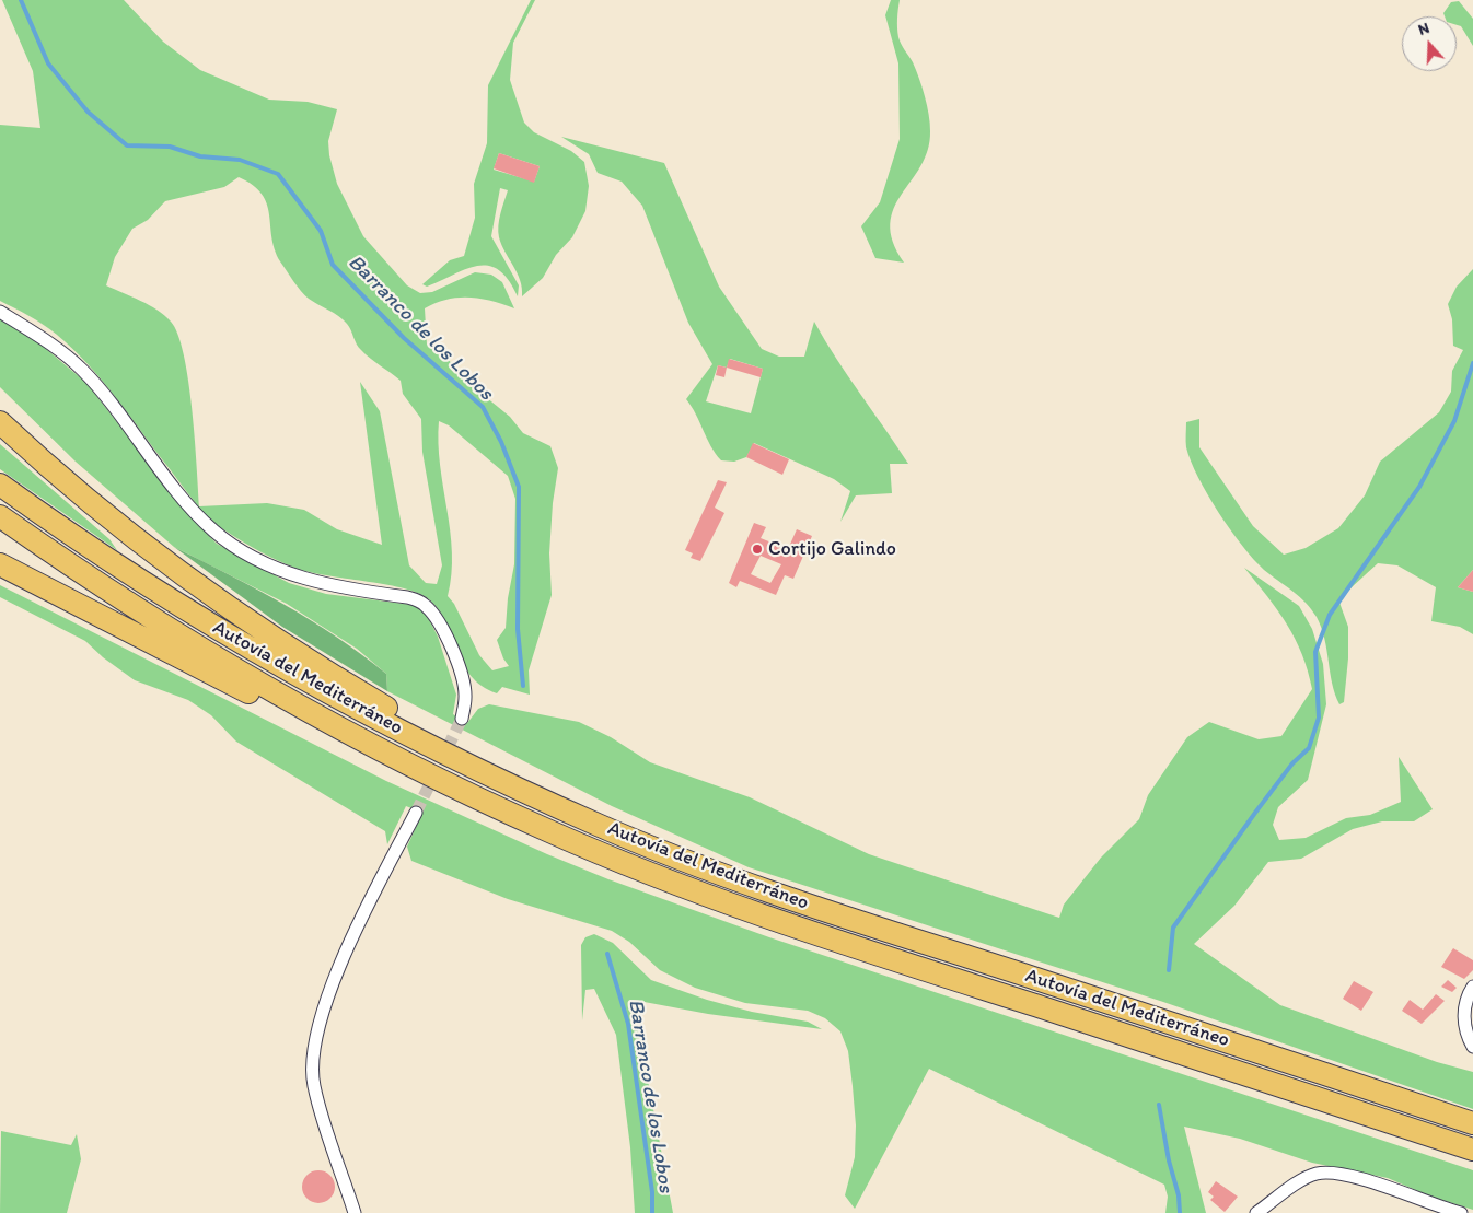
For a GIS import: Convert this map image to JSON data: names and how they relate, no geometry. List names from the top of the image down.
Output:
{
  "streets": {
    "highway": ["Autovía del Mediterráneo"]
  },
  "water": ["Barranco de los Lobos"],
  "places": ["Cortijo Galindo"],
  "north": "top"
}
